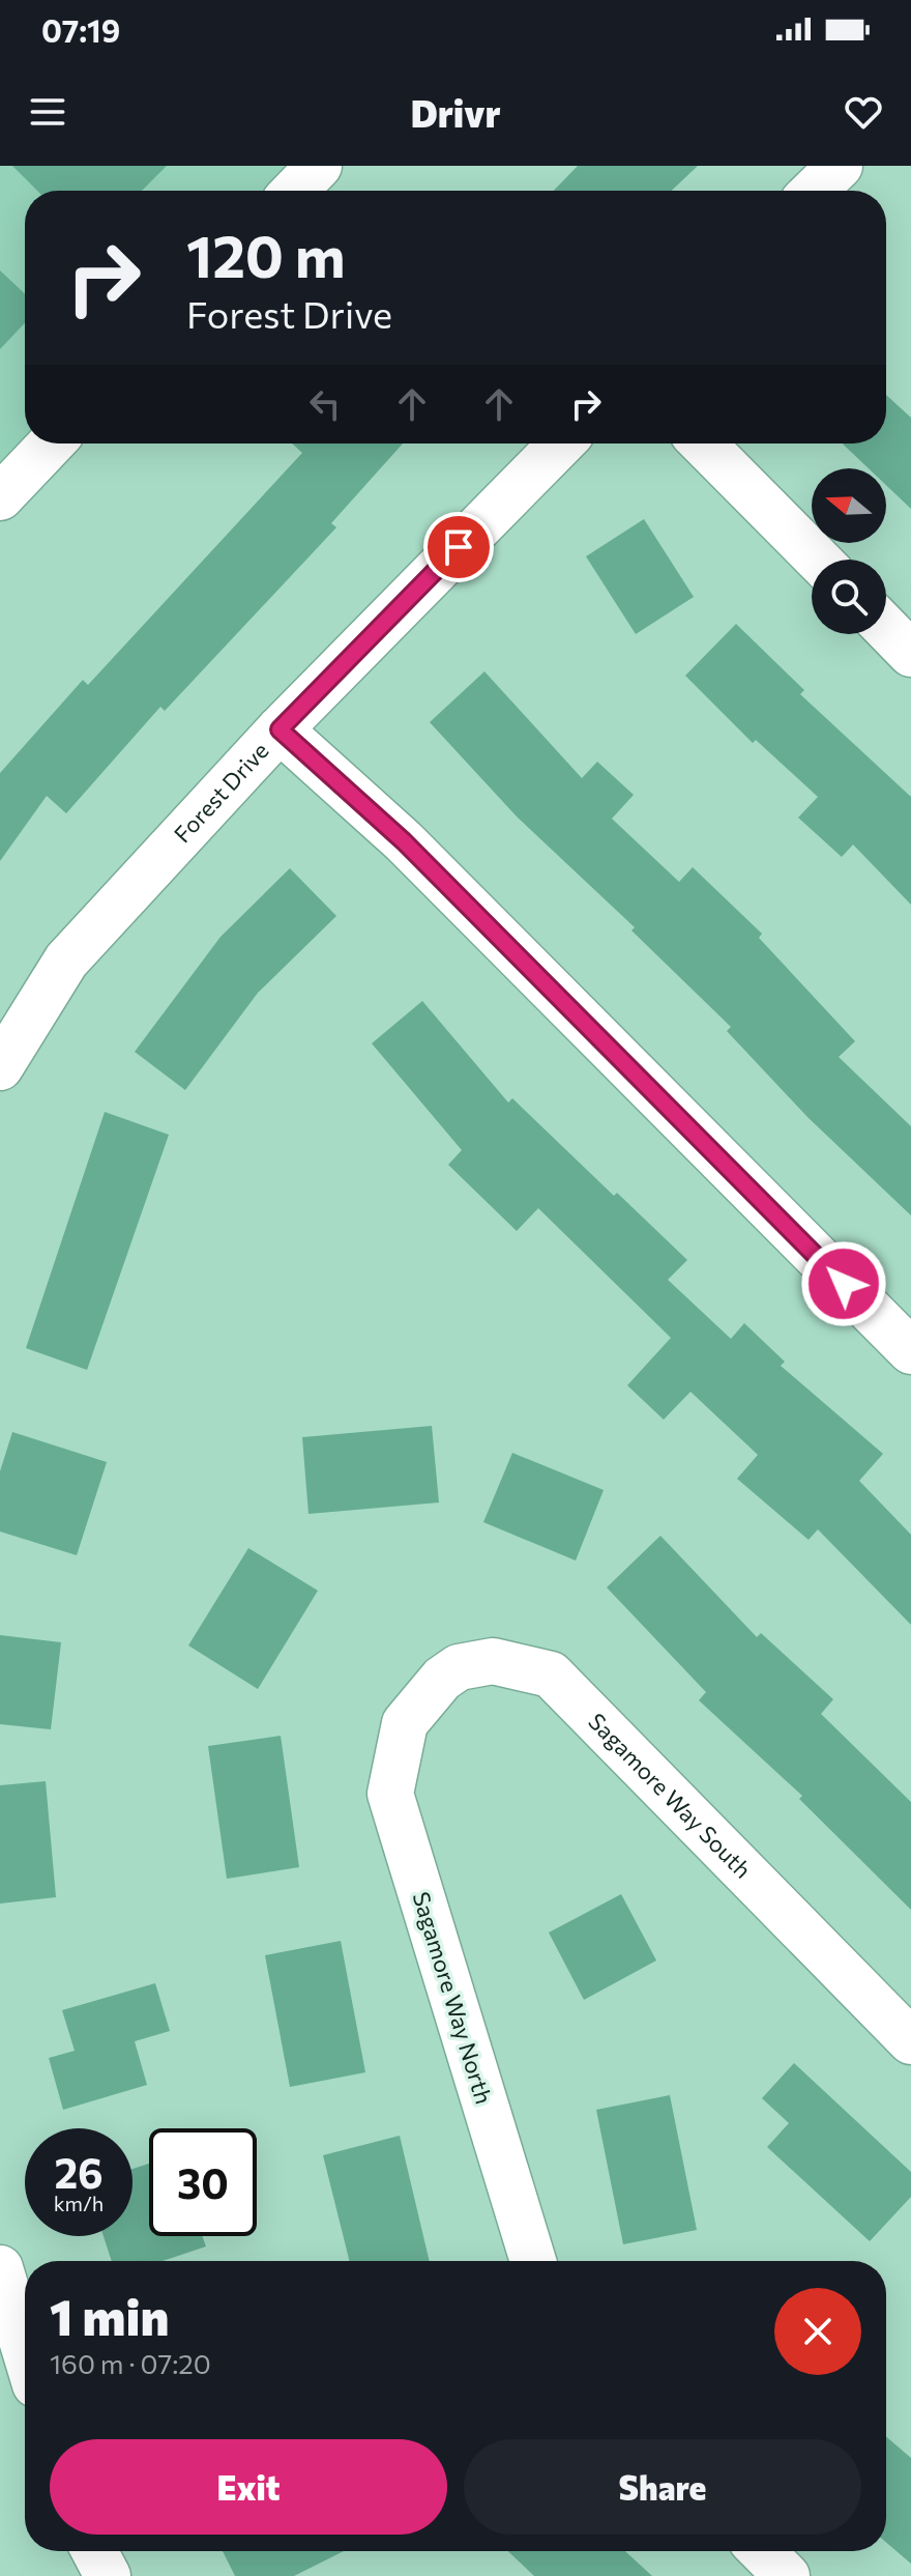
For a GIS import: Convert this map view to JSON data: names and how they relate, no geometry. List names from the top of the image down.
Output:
{
  "streets": {
    "street": ["Forest Drive", "Sagamore Way South", "Sagamore Way North"]
  },
  "crossings": [
    ["Sagamore Way South", "Sagamore Way North"]
  ],
  "north": "left",
  "page": {
    "status": "07:19",
    "header": "Drivr",
    "turn": ["120 m", "Forest Drive"],
    "speed": "26 km/h",
    "limit": "30",
    "heading": ["1 min", "160 m · 07:20"],
    "buttons": ["Exit", "Share"]
  }
}
